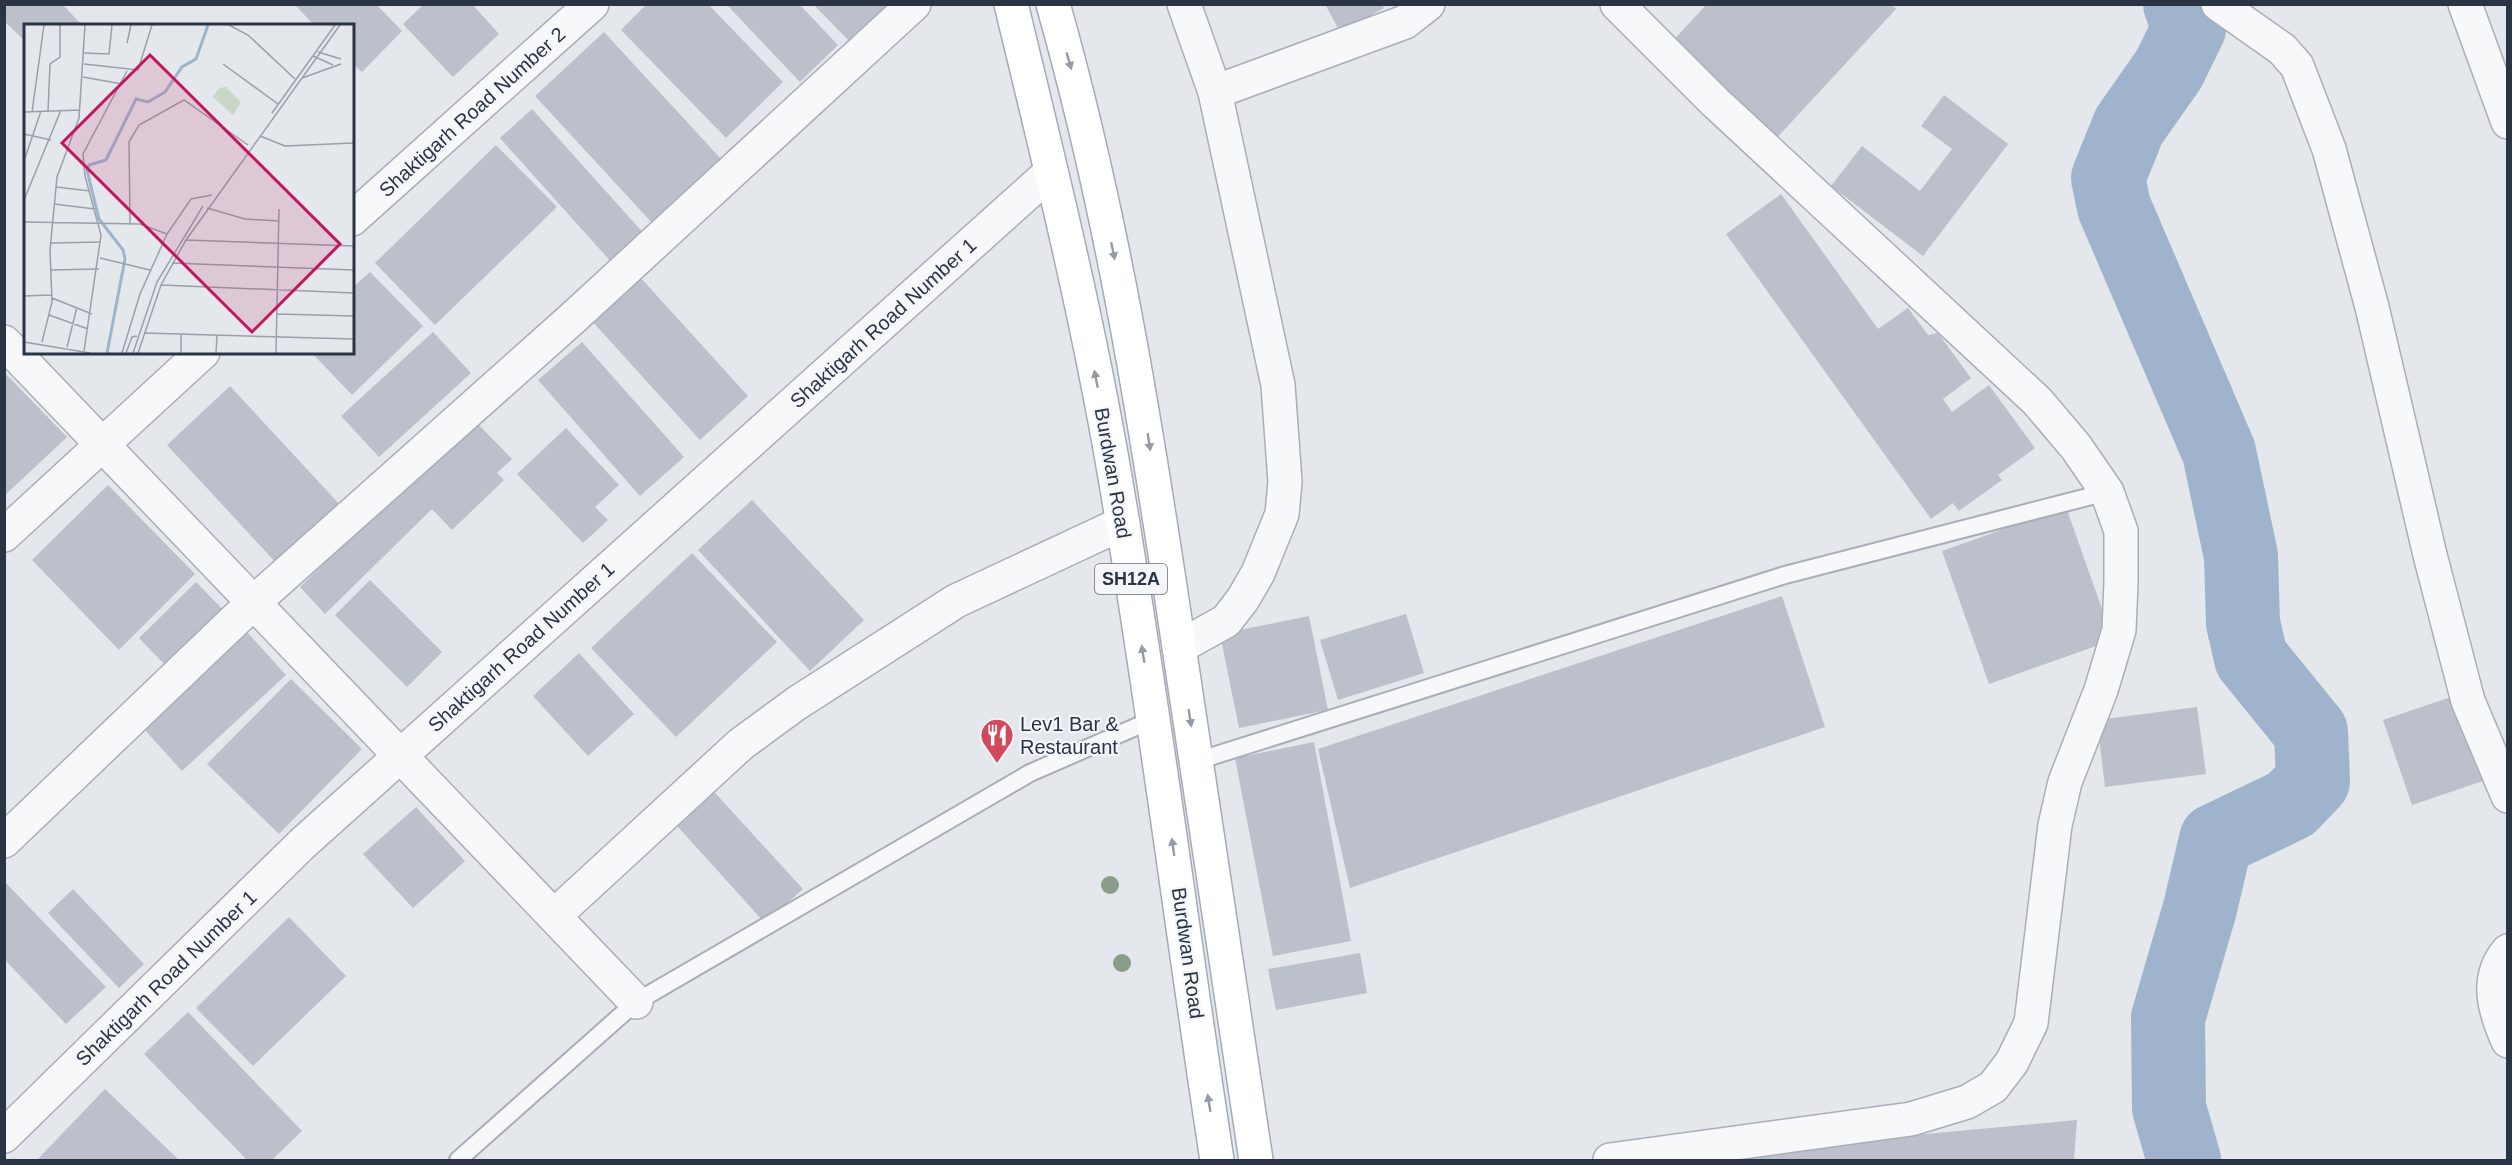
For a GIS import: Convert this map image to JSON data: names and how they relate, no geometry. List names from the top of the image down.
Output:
{
  "streets": {
    "main road": ["Burdwan Road", "SH12A"],
    "street": ["Shaktigarh Road Number 2", "Shaktigarh Road Number 1"]
  },
  "crossings": [
    ["Shaktigarh Road Number 1", "Burdwan Road"]
  ],
  "places": {
    "restaurant": ["Lev1 Bar & Restaurant"]
  }
}
